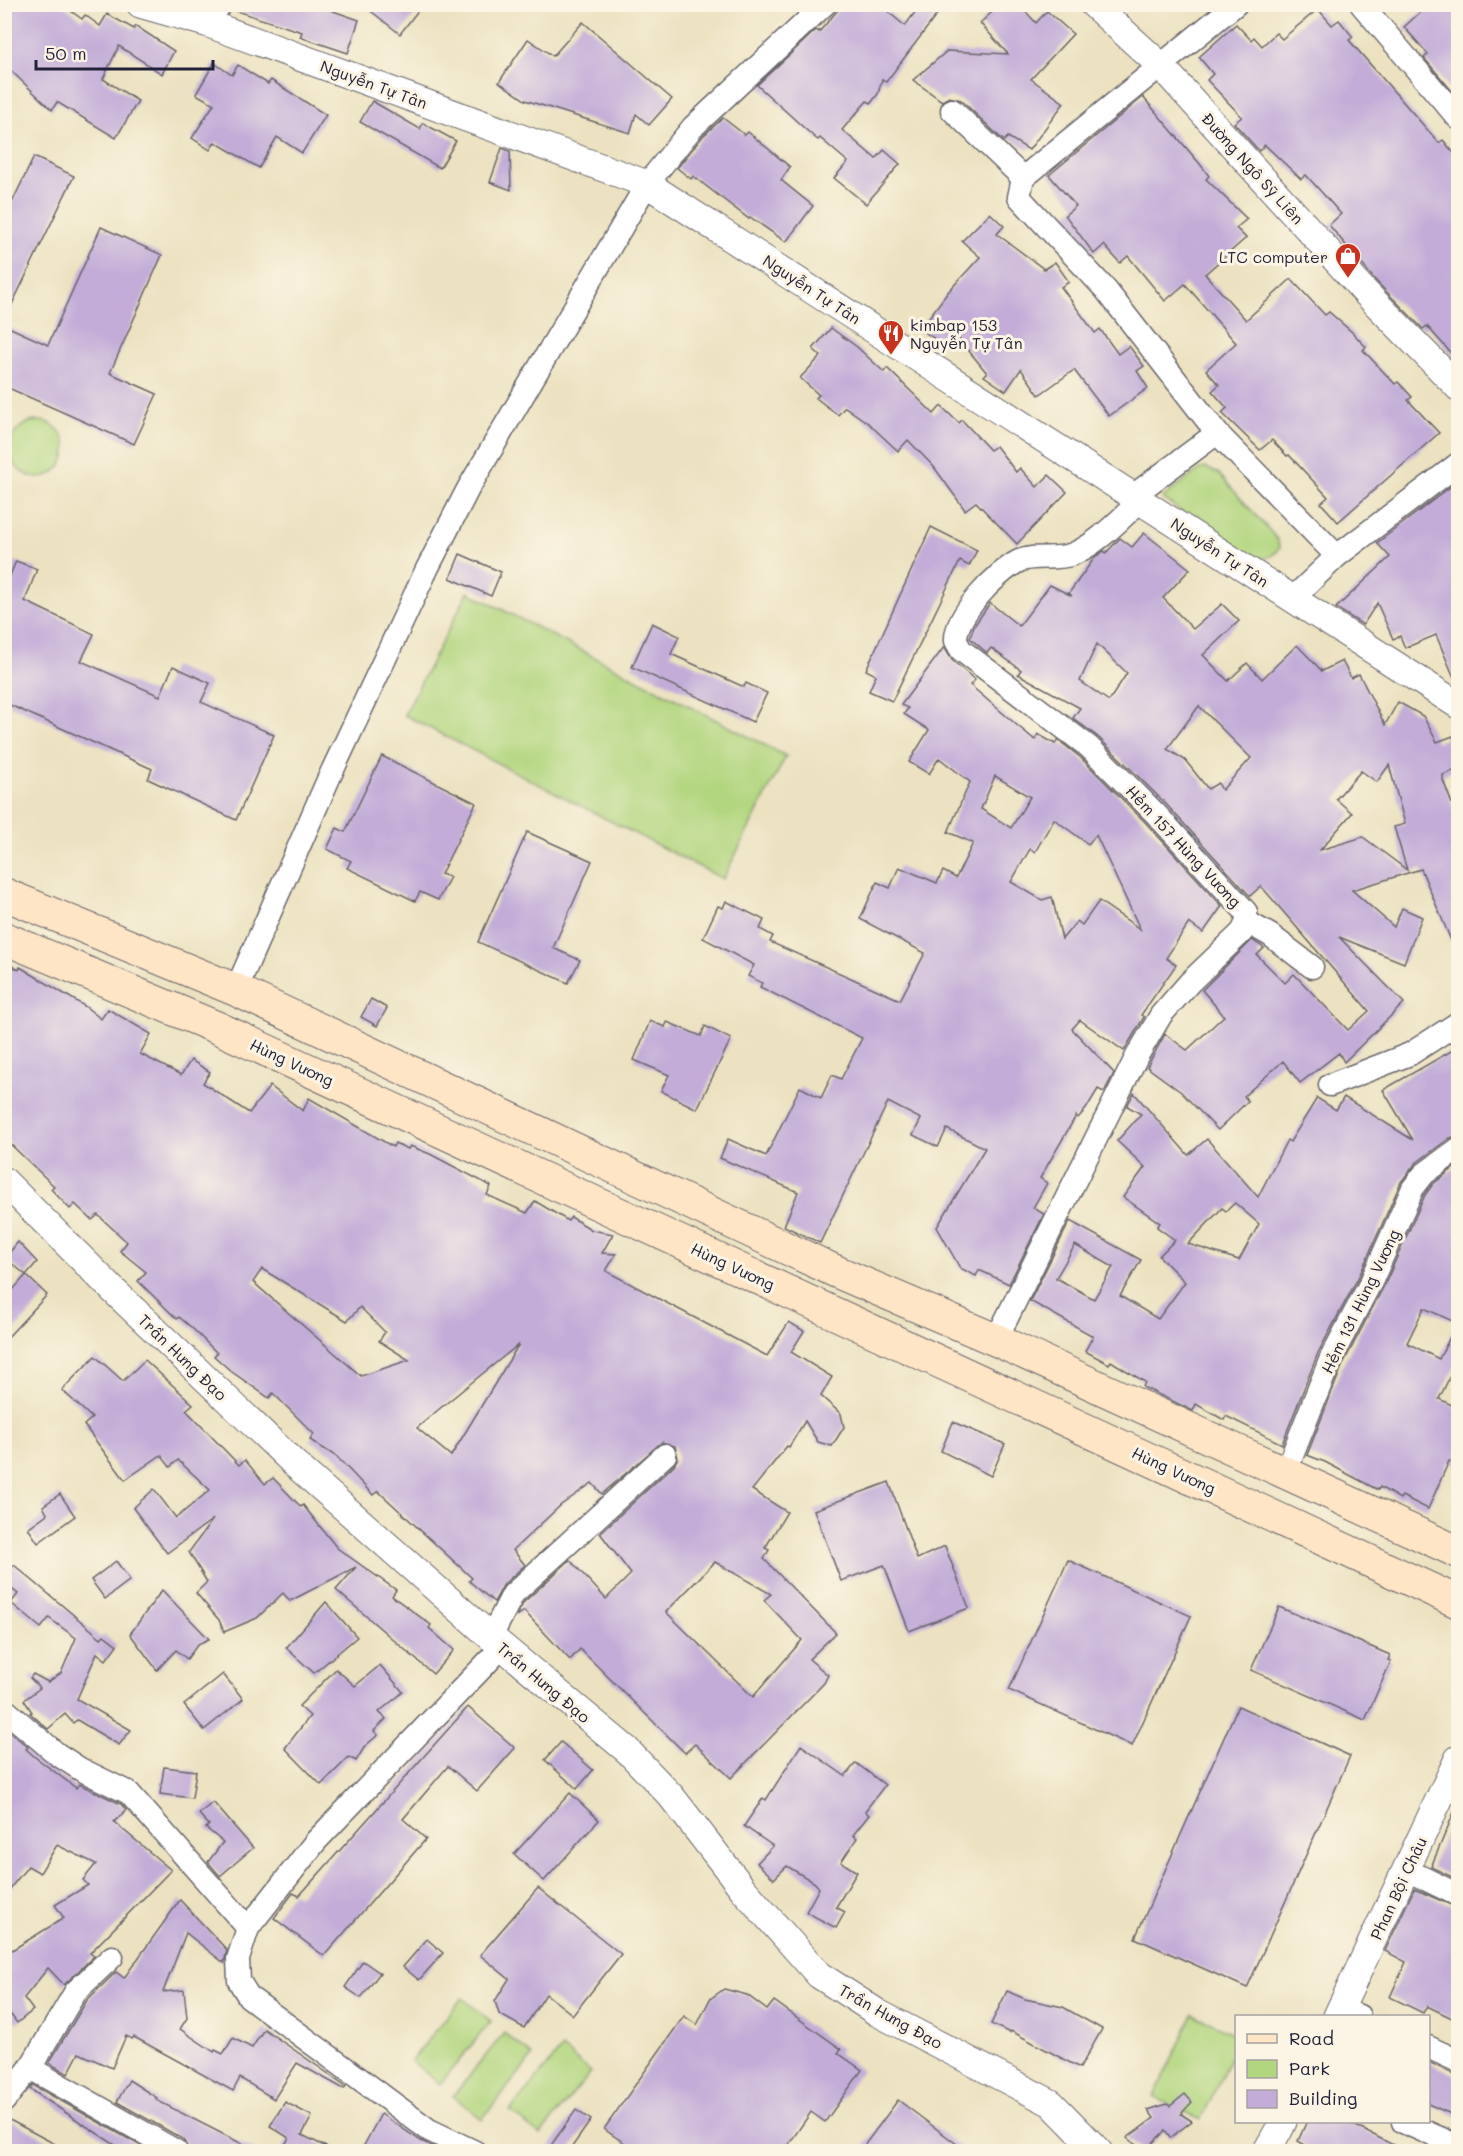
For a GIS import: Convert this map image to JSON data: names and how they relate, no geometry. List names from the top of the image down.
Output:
{
  "streets": {
    "main road": ["Hùng Vương"],
    "street": [
      "Nguyễn Tự Tân",
      "Đường Ngô Sỹ Liên",
      "Hẻm 157 Hùng Vương",
      "Hẻm 131 Hùng Vương",
      "Trần Hưng Đạo",
      "Phan Bội Châu"
    ]
  },
  "crossings": [
    ["Nguyễn Tự Tân", "Hẻm 157 Hùng Vương"]
  ],
  "places": {
    "shop": ["LTC computer"],
    "restaurant": ["kimbap 153 Nguyễn Tự Tân"]
  },
  "legend": ["Road", "Park", "Building"],
  "scale_bar": "50 m"
}
